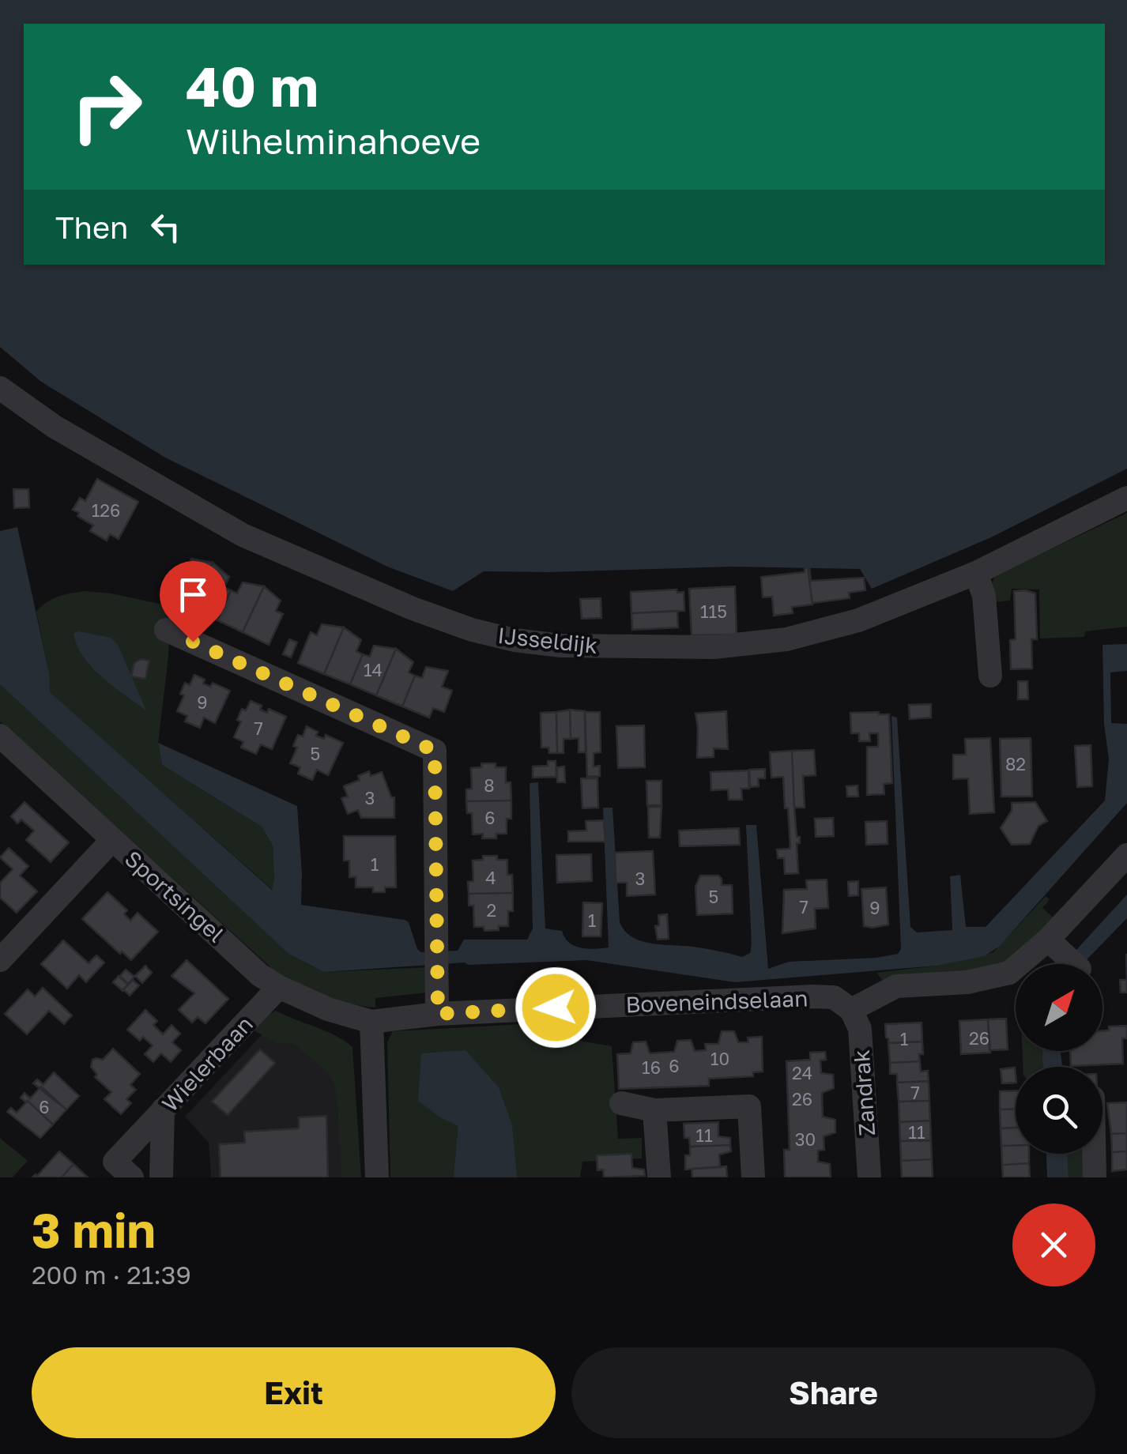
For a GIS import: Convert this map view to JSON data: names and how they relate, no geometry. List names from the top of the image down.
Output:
{
  "streets": {
    "street": [
      "IJsseldijk",
      "Sportsingel",
      "Boveneindselaan",
      "Wielerbaan",
      "Zandrak"
    ]
  },
  "crossings": [
    ["Sportsingel", "Boveneindselaan"],
    ["Sportsingel", "Wielerbaan"],
    ["Boveneindselaan", "Zandrak"]
  ],
  "house_numbers": [
    "126",
    "115",
    "14",
    "9",
    "7",
    "5",
    "82",
    "8",
    "3",
    "6",
    "1",
    "4",
    "3",
    "5",
    "7",
    "9",
    "2",
    "1",
    "26",
    "1",
    "10",
    "6",
    "16",
    "24",
    "7",
    "26",
    "6",
    "11",
    "11",
    "30"
  ],
  "north": "top right",
  "page": {
    "turn": ["40 m", "Wilhelminahoeve"],
    "then": "Then",
    "heading": ["3 min", "200 m · 21:39"],
    "buttons": ["Exit", "Share"]
  }
}
